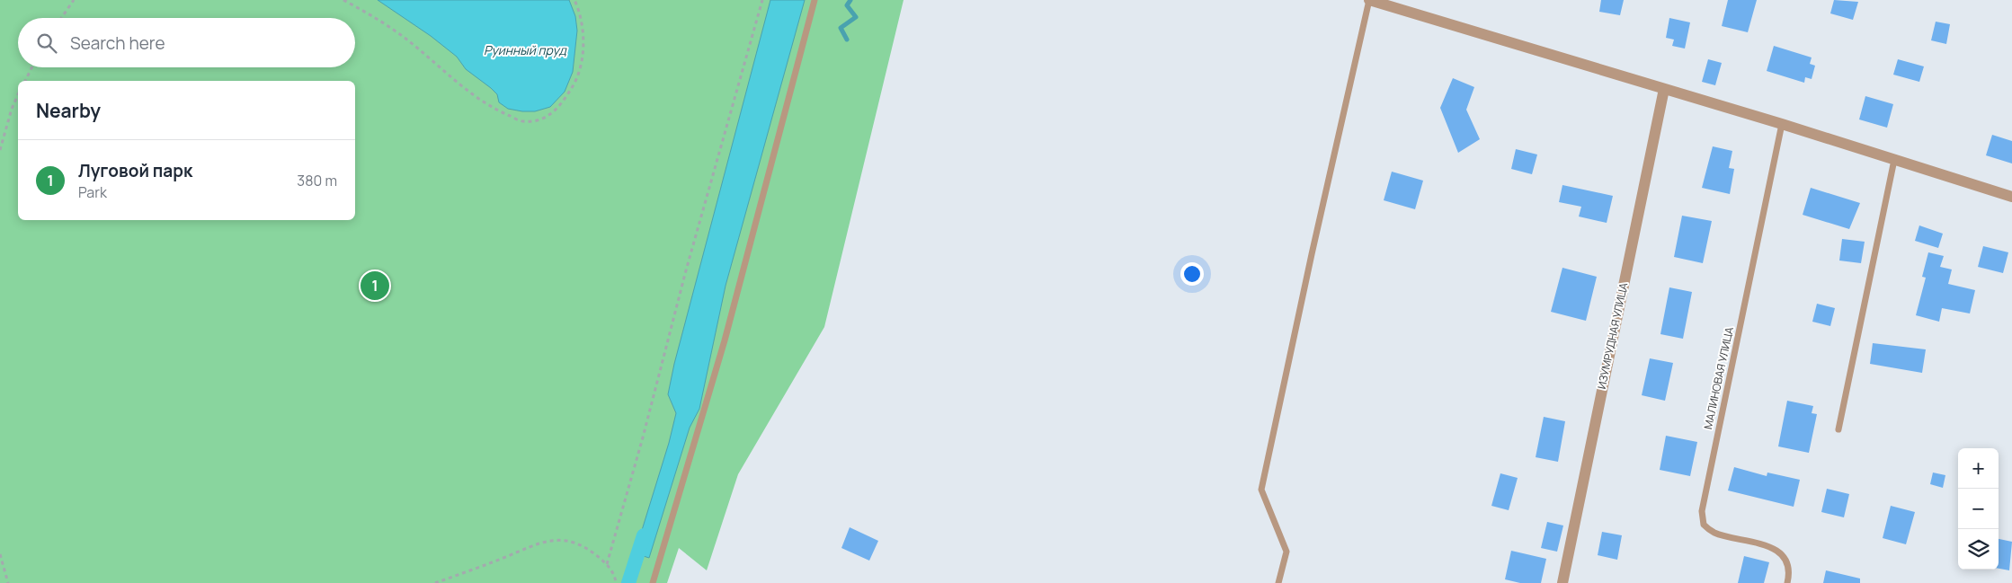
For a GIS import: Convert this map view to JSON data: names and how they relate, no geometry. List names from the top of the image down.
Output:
{
  "streets": {
    "street": ["ИЗУМРУДНАЯ УЛИЦА"],
    "lane": ["МАЛИНОВАЯ УЛИЦА"]
  },
  "water": ["Руинный пруд"],
  "page": {
    "search": "Search here",
    "heading": "Nearby",
    "list": [
      {
        "mark": "1",
        "name": "Луговой парк",
        "note": "Park",
        "value": "380 m"
      }
    ],
    "pins": "1",
    "map_buttons": ["+", "−"]
  }
}
